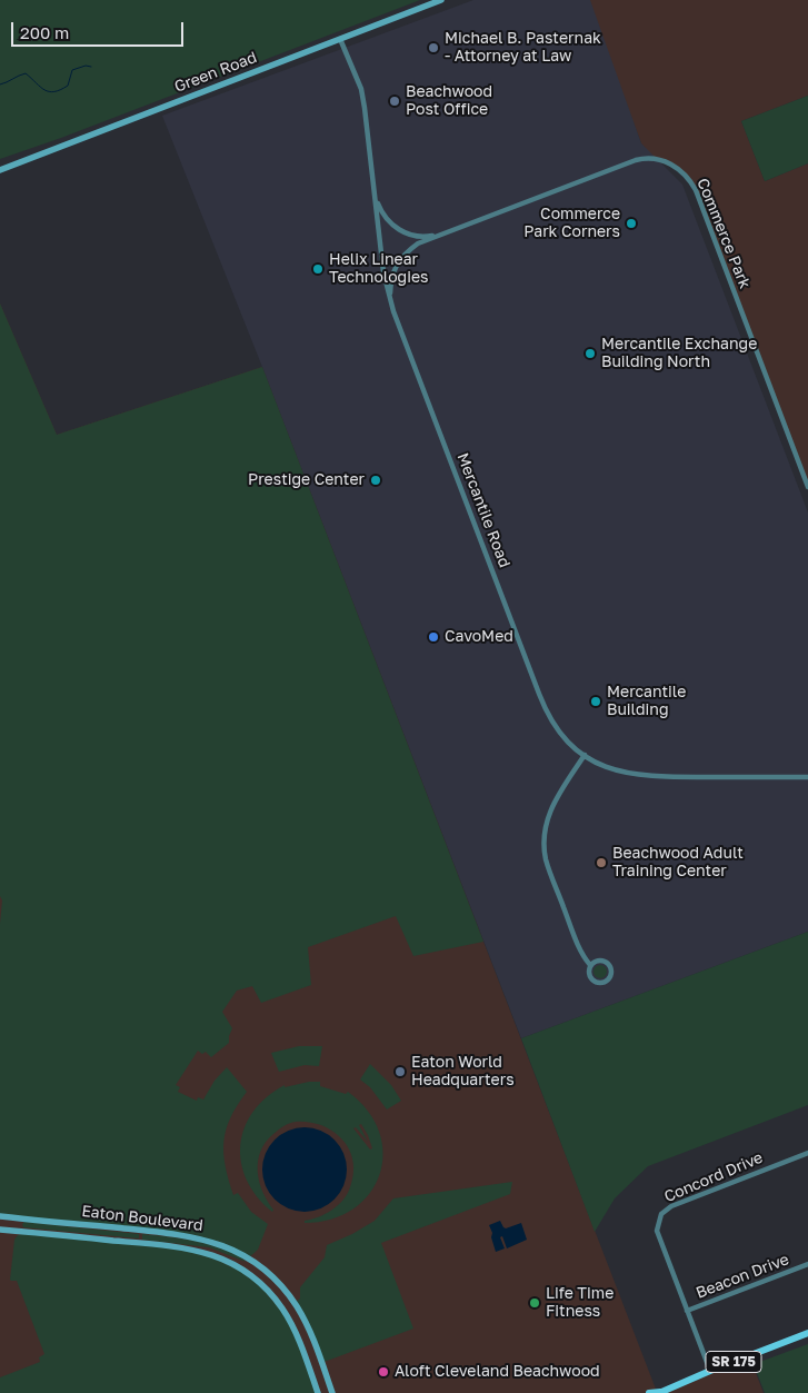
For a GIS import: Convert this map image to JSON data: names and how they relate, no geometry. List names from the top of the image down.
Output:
{
  "streets": {
    "main road": ["SR 175"],
    "street": [
      "Green Road",
      "Commerce Park",
      "Mercantile Road",
      "Concord Drive",
      "Eaton Boulevard",
      "Beacon Drive"
    ]
  },
  "crossings": [
    ["Green Road", "Mercantile Road"],
    ["Commerce Park", "Mercantile Road"],
    ["Concord Drive", "Beacon Drive"],
    ["Concord Drive", "SR 175"]
  ],
  "places": [
    "Michael B. Pasternak - Attorney at Law",
    "Beachwood Post Office",
    "Commerce Park Corners",
    "Helix Linear Technologies",
    "Mercantile Exchange Building North",
    "Prestige Center",
    "CavoMed",
    "Mercantile Building",
    "Beachwood Adult Training Center",
    "Eaton World Headquarters",
    "Life Time Fitness",
    "Aloft Cleveland Beachwood"
  ],
  "scale_bar": "200 m"
}
